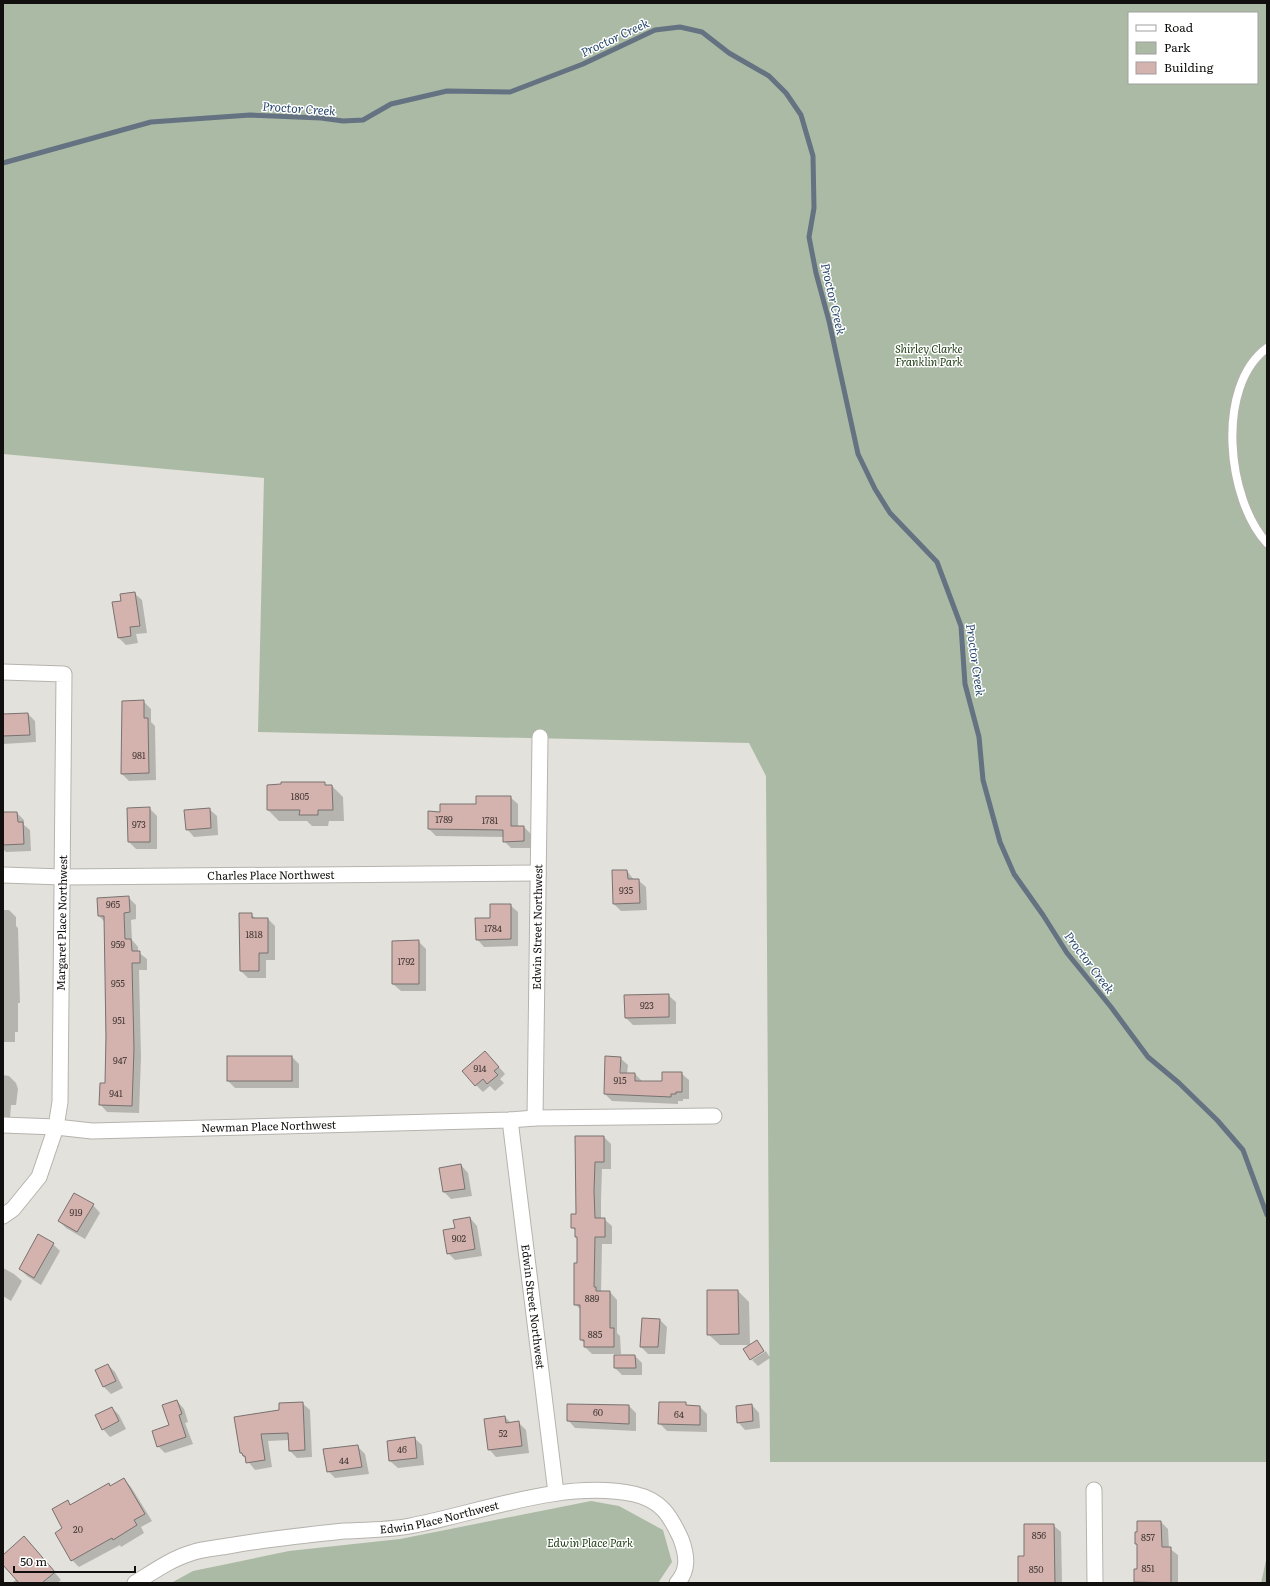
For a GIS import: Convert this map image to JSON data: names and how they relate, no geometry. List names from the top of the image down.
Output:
{
  "streets": {
    "street": [
      "Charles Place Northwest",
      "Margaret Place Northwest",
      "Edwin Street Northwest",
      "Newman Place Northwest",
      "Edwin Place Northwest"
    ]
  },
  "crossings": [
    ["Charles Place Northwest", "Margaret Place Northwest"],
    ["Charles Place Northwest", "Edwin Street Northwest"],
    ["Margaret Place Northwest", "Newman Place Northwest"],
    ["Edwin Street Northwest", "Newman Place Northwest"],
    ["Edwin Street Northwest", "Edwin Place Northwest"]
  ],
  "water": ["Proctor Creek"],
  "parks": ["Shirley Clarke Franklin Park", "Edwin Place Park"],
  "house_numbers": [
    "981",
    "1805",
    "1789",
    "1781",
    "973",
    "935",
    "965",
    "1784",
    "1818",
    "959",
    "1792",
    "955",
    "923",
    "951",
    "947",
    "914",
    "915",
    "941",
    "919",
    "902",
    "889",
    "885",
    "60",
    "64",
    "52",
    "46",
    "44",
    "20",
    "856",
    "857",
    "851",
    "850"
  ],
  "legend": ["Road", "Park", "Building"],
  "scale_bar": "50 m"
}
